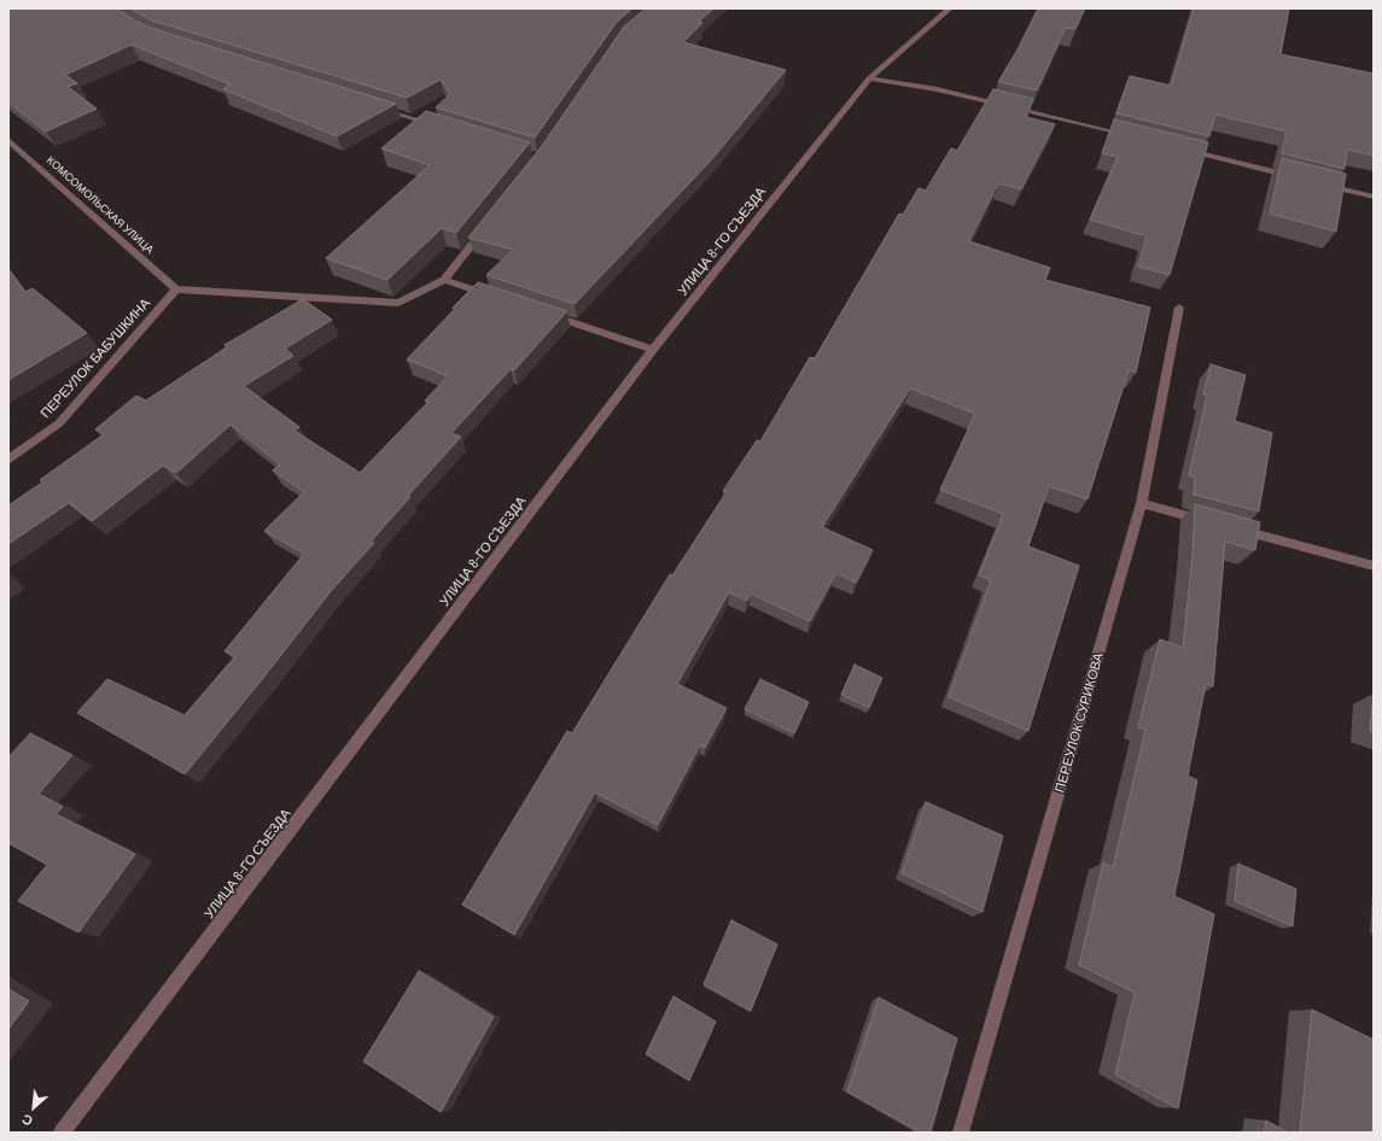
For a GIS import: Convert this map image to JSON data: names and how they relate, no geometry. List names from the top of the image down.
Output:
{
  "streets": {
    "street": [
      "КОМСОМОЛЬСКАЯ УЛИЦА",
      "УЛИЦА 8-ГО СЪЕЗДА",
      "ПЕРЕУЛОК БАБУШКИНА",
      "ПЕРЕУЛОК СУРИКОВА"
    ]
  },
  "crossings": [
    ["КОМСОМОЛЬСКАЯ УЛИЦА", "ПЕРЕУЛОК БАБУШКИНА"]
  ],
  "north": "bottom left"
}
